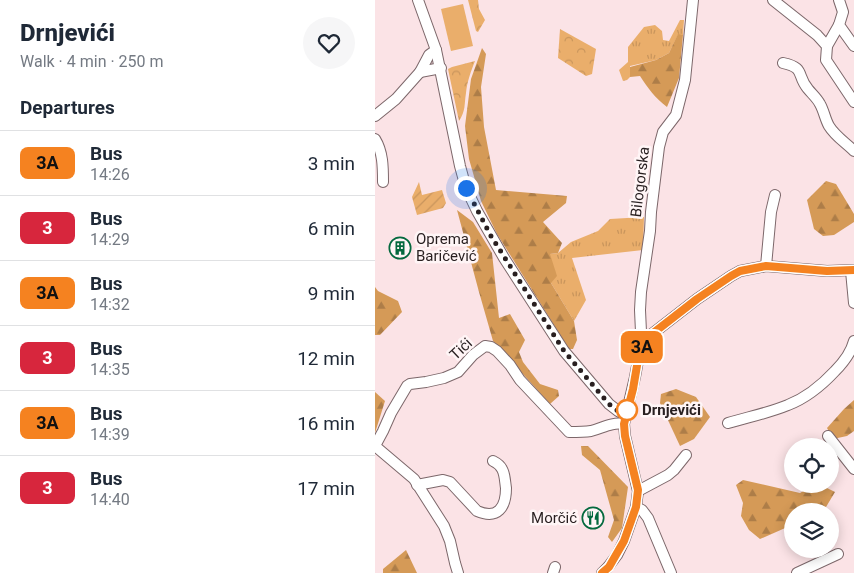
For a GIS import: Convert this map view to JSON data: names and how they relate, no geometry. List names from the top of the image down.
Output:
{
  "streets": {
    "street": ["Bilogorska", "Tići"]
  },
  "places": {
    "building": ["Oprema Baričević"],
    "other": ["Drnjevići"],
    "restaurant": ["Morčić"]
  },
  "lines": ["bus line 3A"],
  "page": {
    "heading": [
      ["Drnjevići", "Walk · 4 min · 250 m"],
      "Departures"
    ],
    "on_map": "3A",
    "list": [
      {
        "mark": "3A",
        "name": "Bus",
        "note": "14:26",
        "value": "3 min"
      },
      {
        "mark": "3",
        "name": "Bus",
        "note": "14:29",
        "value": "6 min"
      },
      {
        "mark": "3A",
        "name": "Bus",
        "note": "14:32",
        "value": "9 min"
      },
      {
        "mark": "3",
        "name": "Bus",
        "note": "14:35",
        "value": "12 min"
      },
      {
        "mark": "3A",
        "name": "Bus",
        "note": "14:39",
        "value": "16 min"
      },
      {
        "mark": "3",
        "name": "Bus",
        "note": "14:40",
        "value": "17 min"
      }
    ]
  }
}
